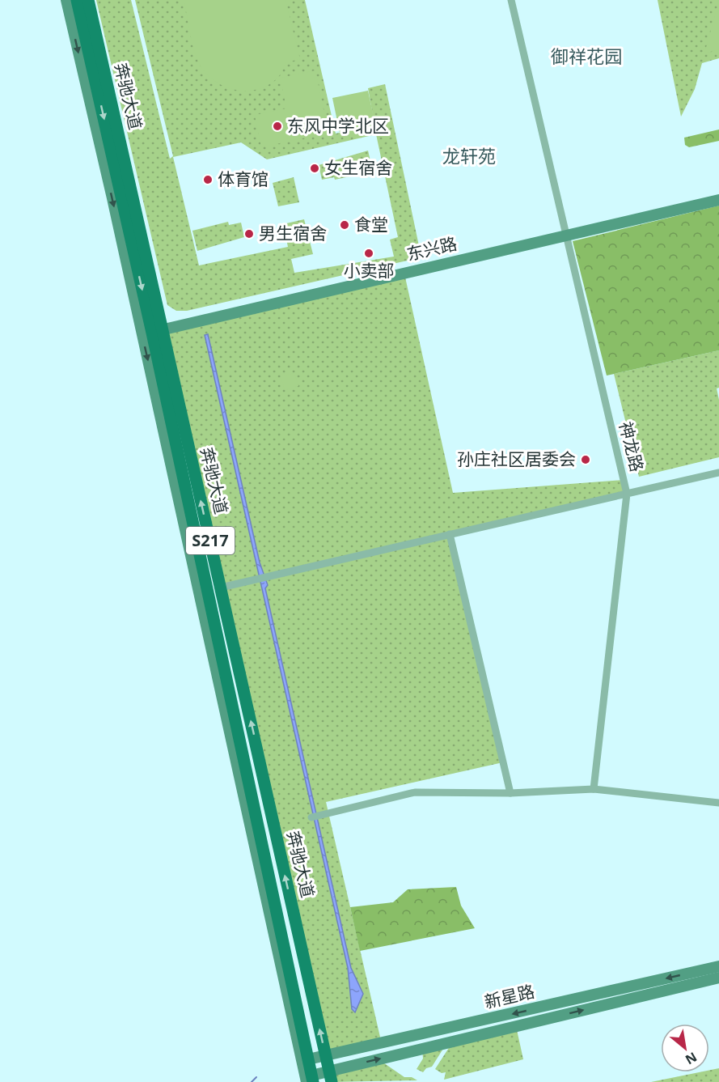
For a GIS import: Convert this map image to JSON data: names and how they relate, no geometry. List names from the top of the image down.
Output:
{
  "streets": {
    "main road": ["奔驰大道", "S217"],
    "street": ["东兴路", "神龙路", "新星路"]
  },
  "crossings": [
    ["奔驰大道", "东兴路"],
    ["奔驰大道", "神龙路"],
    ["奔驰大道", "新星路"],
    ["东兴路", "神龙路"]
  ],
  "districts": ["御祥花园", "龙轩苑"],
  "places": [
    "东风中学北区",
    "女生宿舍",
    "体育馆",
    "食堂",
    "男生宿舍",
    "小卖部",
    "孙庄社区居委会"
  ],
  "north": "bottom right"
}
